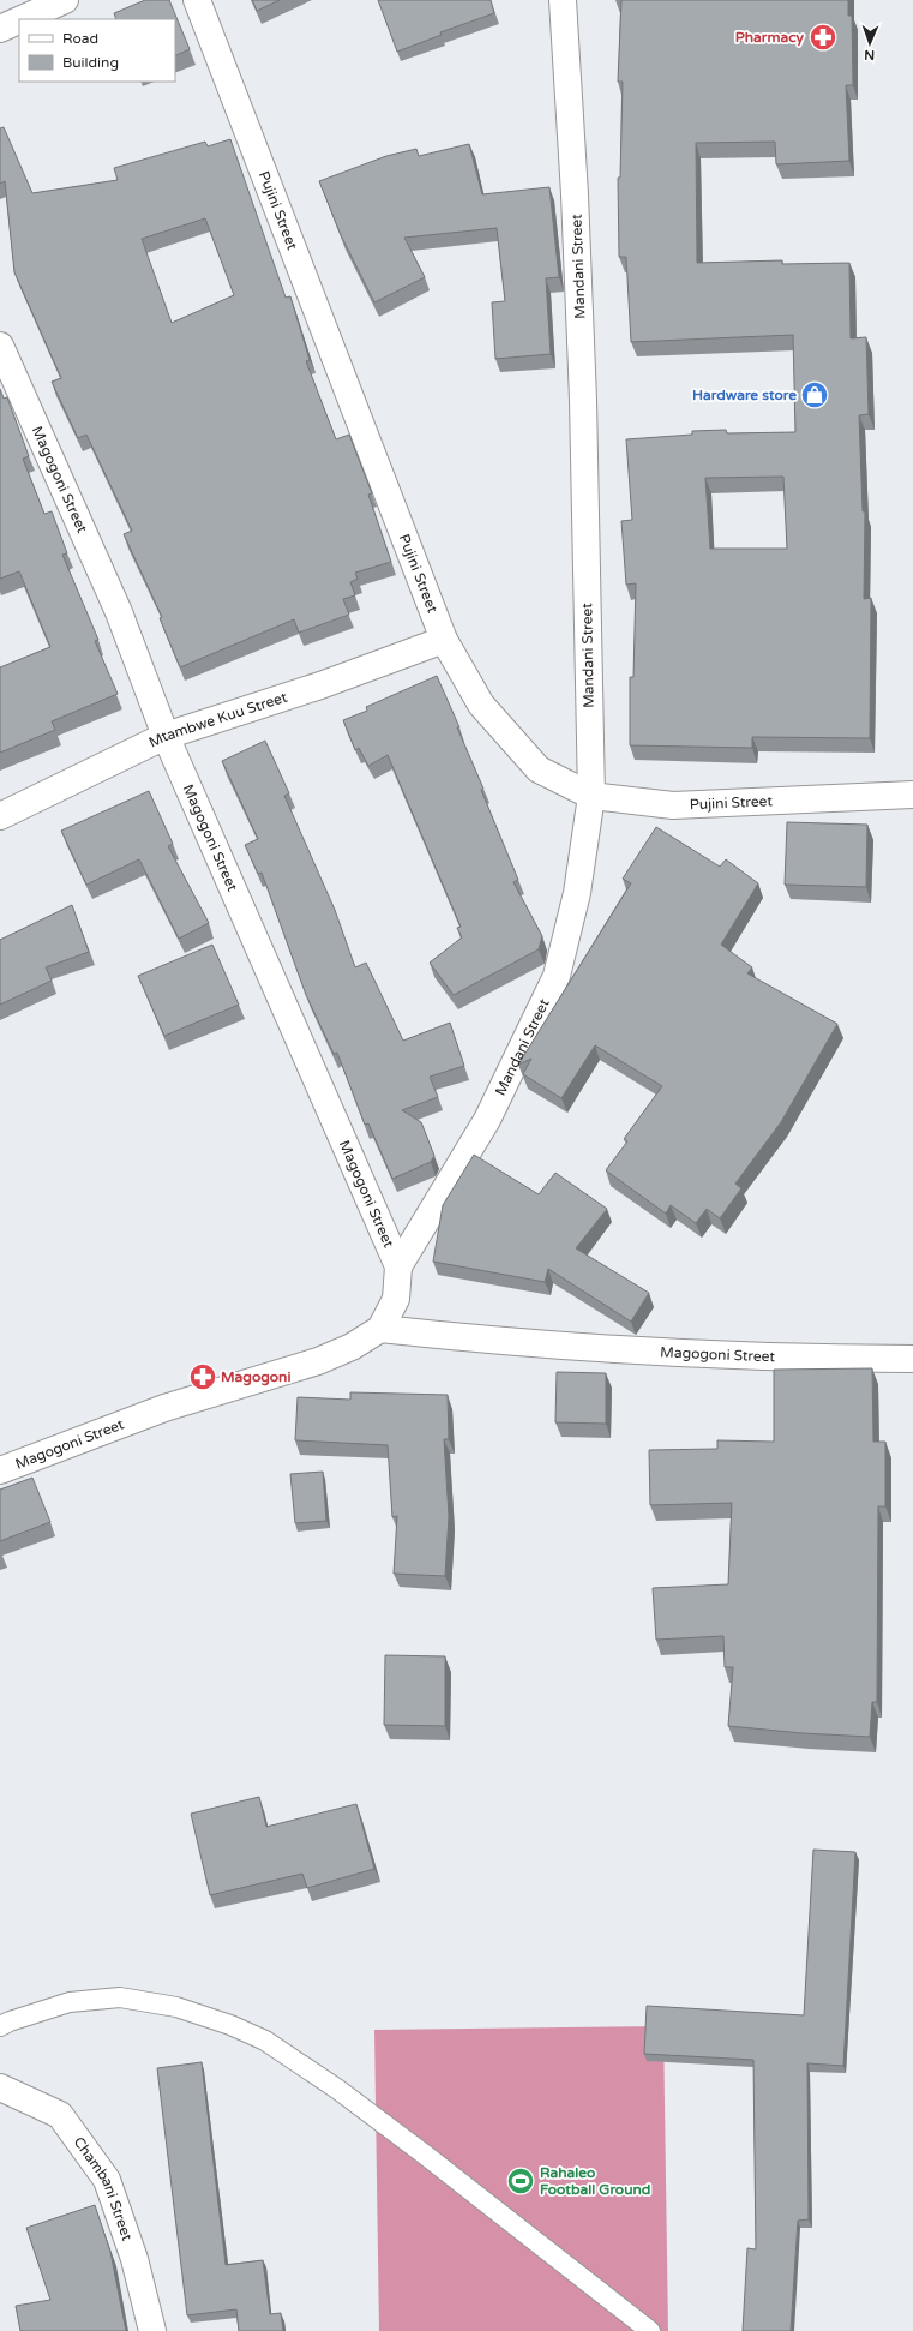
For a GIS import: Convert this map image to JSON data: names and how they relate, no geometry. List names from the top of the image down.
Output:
{
  "streets": {
    "street": [
      "Pujini Street",
      "Mandani Street",
      "Magogoni Street",
      "Mtambwe Kuu Street",
      "Chambani Street"
    ]
  },
  "crossings": [
    ["Pujini Street", "Mandani Street"],
    ["Pujini Street", "Mtambwe Kuu Street"],
    ["Mandani Street", "Magogoni Street"],
    ["Magogoni Street", "Mtambwe Kuu Street"]
  ],
  "places": {
    "pharmacy": ["Pharmacy", "Magogoni"],
    "shop": ["Hardware store"],
    "sports": ["Rahaleo Football Ground"]
  },
  "legend": ["Road", "Building"],
  "north": "bottom"
}
